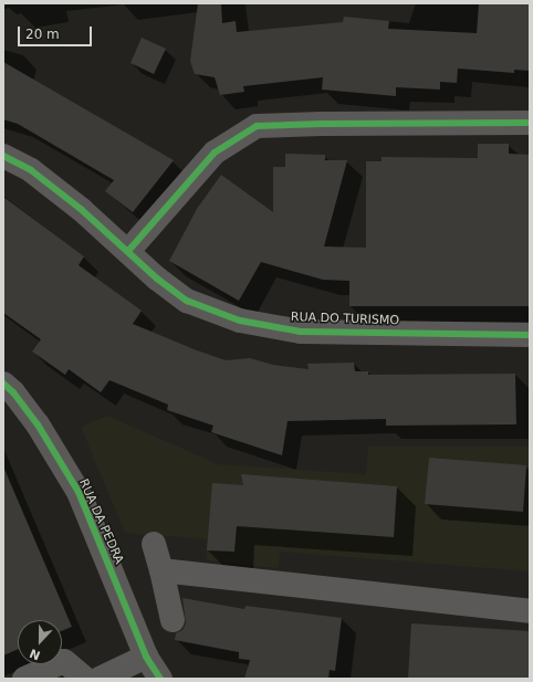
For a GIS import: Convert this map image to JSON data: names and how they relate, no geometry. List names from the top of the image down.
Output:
{
  "streets": {
    "street": ["RUA DO TURISMO", "RUA DA PEDRA"]
  },
  "scale_bar": "20 m",
  "north": "bottom"
}
